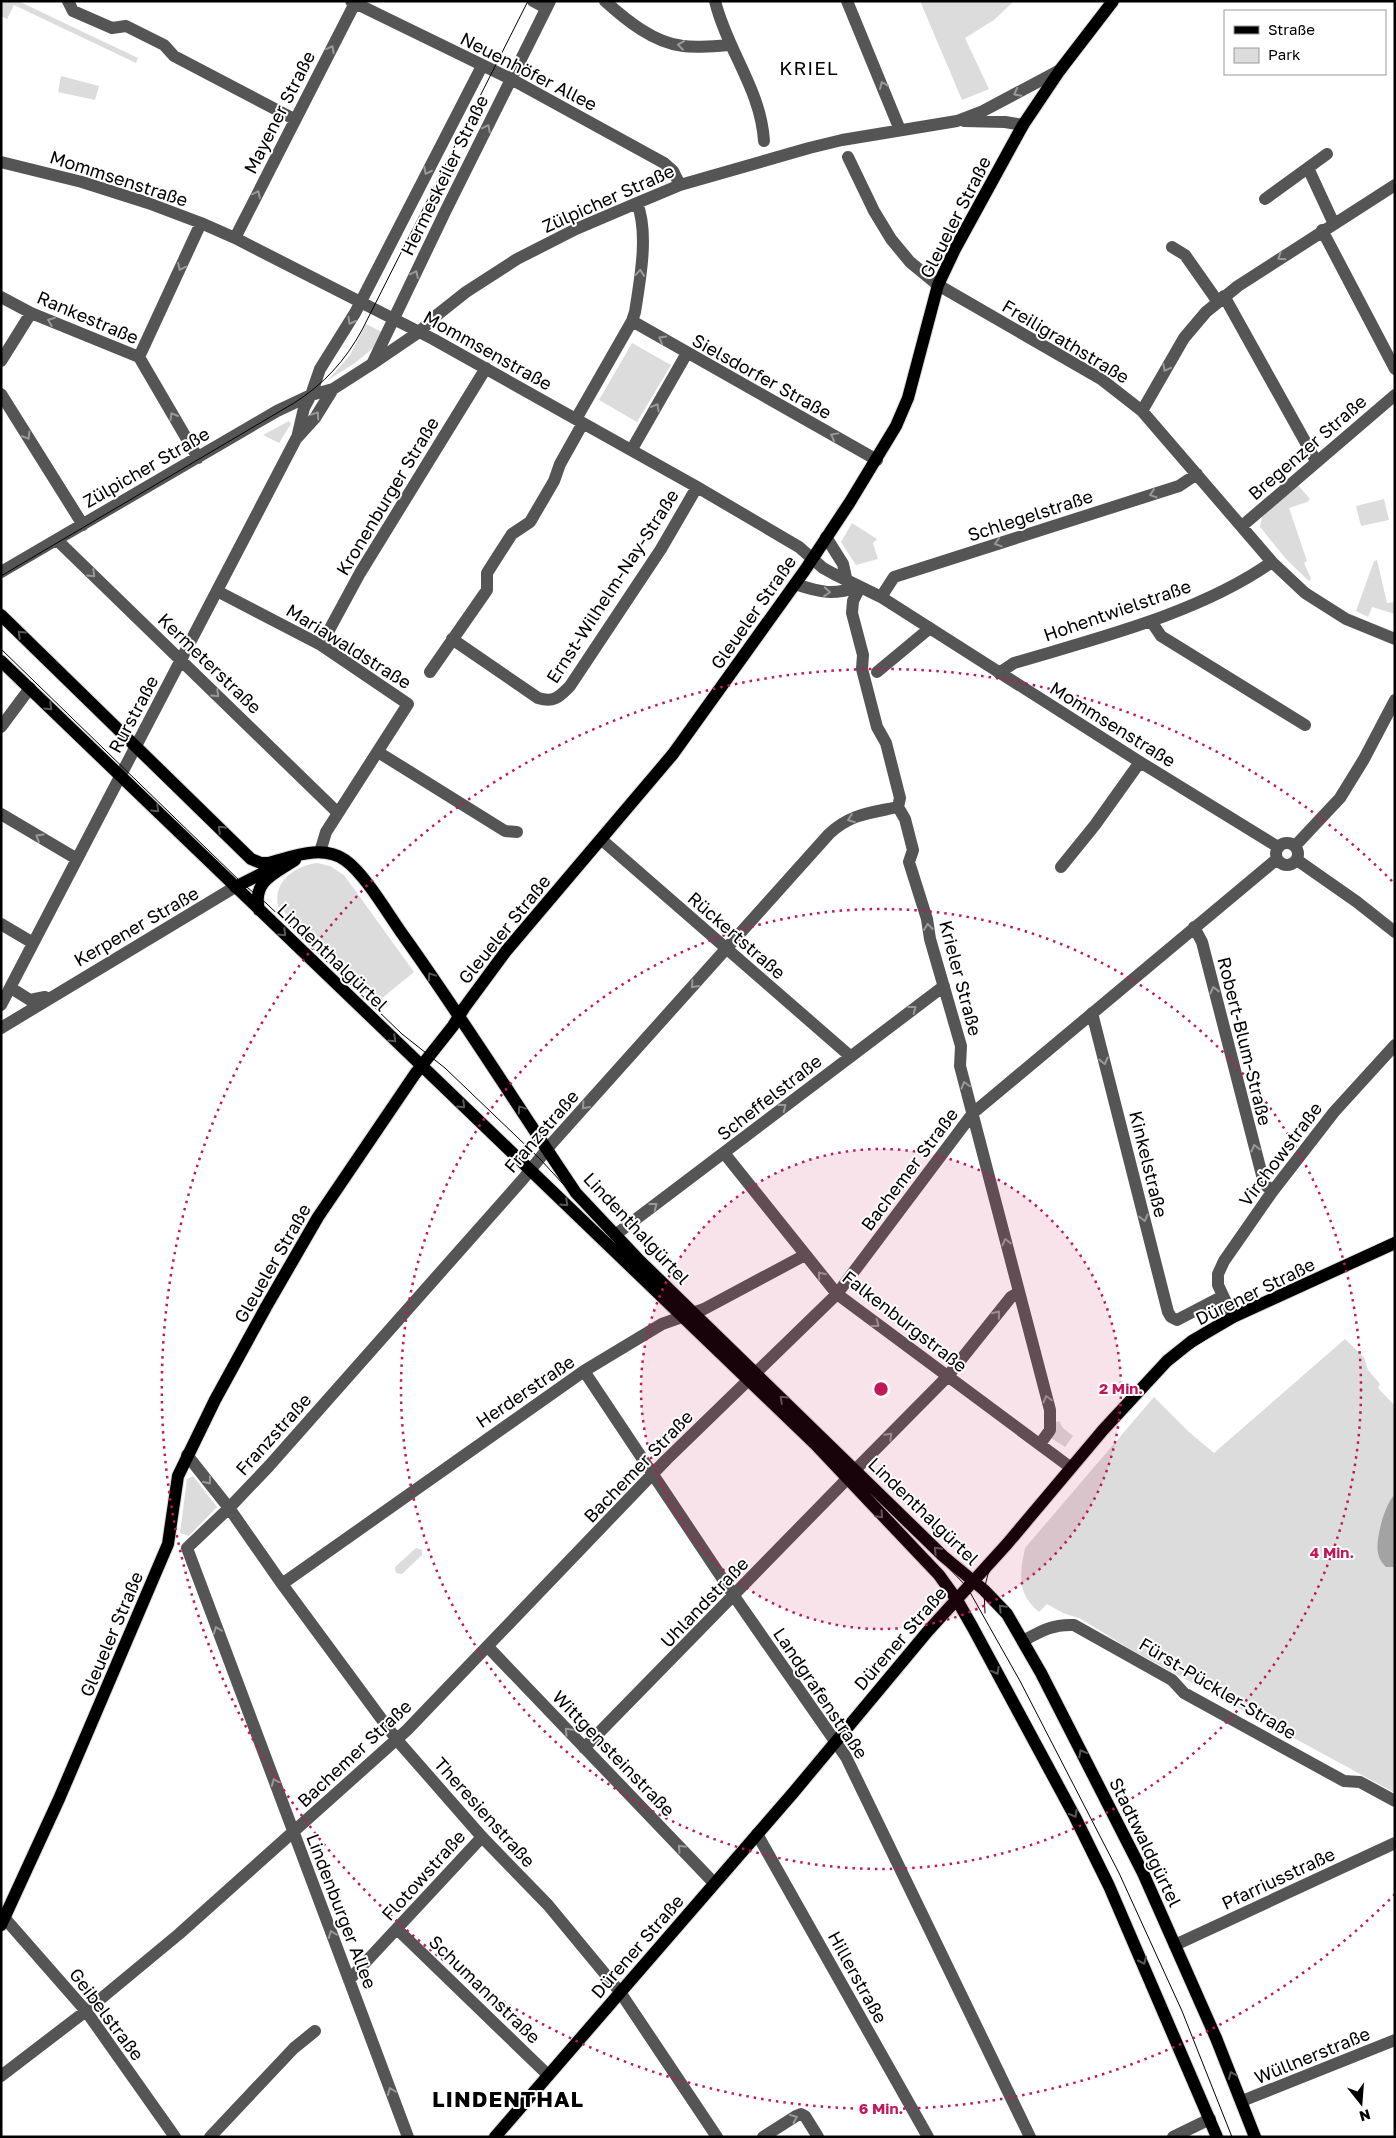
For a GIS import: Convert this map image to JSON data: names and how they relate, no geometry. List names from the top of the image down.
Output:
{
  "streets": {
    "main road": [
      "Gleueler Straße",
      "Lindenthalgürtel",
      "Dürener Straße",
      "Stadtwaldgürtel"
    ],
    "street": [
      "Neuenhöfer Allee",
      "Mayener Straße",
      "Hermeskeiler Straße",
      "Mommsenstraße",
      "Zülpicher Straße",
      "Rankestraße",
      "Freiligrathstraße",
      "Sielsdorfer Straße",
      "Bregenzer Straße",
      "Kronenburger Straße",
      "Schlegelstraße",
      "Ernst-Wilhelm-Nay-Straße",
      "Hohentwielstraße",
      "Mariawaldstraße",
      "Kermeterstraße",
      "Rurstraße",
      "Kerpener Straße",
      "Rückertstraße",
      "Krieler Straße",
      "Robert-Blum-Straße",
      "Scheffelstraße",
      "Franzstraße",
      "Virchowstraße",
      "Kinkelstraße",
      "Bachemer Straße",
      "Falkenburgstraße",
      "Herderstraße",
      "Uhlandstraße",
      "Fürst-Pückler-Straße",
      "Landgrafenstraße",
      "Wittgensteinstraße",
      "Theresienstraße",
      "Flotowstraße",
      "Pfarriusstraße",
      "Lindenburger Allee",
      "Hillerstraße",
      "Schumannstraße",
      "Geibelstraße",
      "Wüllnerstraße"
    ]
  },
  "crossings": [
    ["Neuenhöfer Allee", "Mayener Straße"],
    ["Neuenhöfer Allee", "Hermeskeiler Straße"],
    ["Neuenhöfer Allee", "Zülpicher Straße"],
    ["Mayener Straße", "Mommsenstraße"],
    ["Hermeskeiler Straße", "Mommsenstraße"],
    ["Hermeskeiler Straße", "Zülpicher Straße"],
    ["Mommsenstraße", "Zülpicher Straße"],
    ["Mommsenstraße", "Gleueler Straße"],
    ["Mommsenstraße", "Kronenburger Straße"],
    ["Mommsenstraße", "Schlegelstraße"],
    ["Mommsenstraße", "Ernst-Wilhelm-Nay-Straße"],
    ["Mommsenstraße", "Hohentwielstraße"],
    ["Mommsenstraße", "Krieler Straße"],
    ["Mommsenstraße", "Bachemer Straße"],
    ["Zülpicher Straße", "Gleueler Straße"],
    ["Zülpicher Straße", "Rankestraße"],
    ["Zülpicher Straße", "Kermeterstraße"],
    ["Zülpicher Straße", "Rurstraße"],
    ["Gleueler Straße", "Freiligrathstraße"],
    ["Gleueler Straße", "Sielsdorfer Straße"],
    ["Gleueler Straße", "Rückertstraße"],
    ["Gleueler Straße", "Lindenthalgürtel"],
    ["Gleueler Straße", "Theresienstraße"],
    ["Gleueler Straße", "Geibelstraße"],
    ["Freiligrathstraße", "Bregenzer Straße"],
    ["Freiligrathstraße", "Schlegelstraße"],
    ["Freiligrathstraße", "Hohentwielstraße"],
    ["Kronenburger Straße", "Mariawaldstraße"],
    ["Mariawaldstraße", "Rurstraße"],
    ["Kermeterstraße", "Rurstraße"],
    ["Rurstraße", "Kerpener Straße"],
    ["Rurstraße", "Lindenthalgürtel"],
    ["Kerpener Straße", "Lindenthalgürtel"],
    ["Rückertstraße", "Scheffelstraße"],
    ["Rückertstraße", "Franzstraße"],
    ["Lindenthalgürtel", "Scheffelstraße"],
    ["Lindenthalgürtel", "Franzstraße"],
    ["Lindenthalgürtel", "Bachemer Straße"],
    ["Lindenthalgürtel", "Dürener Straße"],
    ["Lindenthalgürtel", "Herderstraße"],
    ["Lindenthalgürtel", "Uhlandstraße"],
    ["Lindenthalgürtel", "Stadtwaldgürtel"],
    ["Krieler Straße", "Scheffelstraße"],
    ["Krieler Straße", "Franzstraße"],
    ["Krieler Straße", "Bachemer Straße"],
    ["Krieler Straße", "Falkenburgstraße"],
    ["Krieler Straße", "Uhlandstraße"],
    ["Robert-Blum-Straße", "Virchowstraße"],
    ["Robert-Blum-Straße", "Bachemer Straße"],
    ["Scheffelstraße", "Falkenburgstraße"],
    ["Franzstraße", "Theresienstraße"],
    ["Franzstraße", "Lindenburger Allee"],
    ["Virchowstraße", "Kinkelstraße"],
    ["Virchowstraße", "Dürener Straße"],
    ["Kinkelstraße", "Bachemer Straße"],
    ["Bachemer Straße", "Falkenburgstraße"],
    ["Bachemer Straße", "Landgrafenstraße"],
    ["Bachemer Straße", "Wittgensteinstraße"],
    ["Bachemer Straße", "Theresienstraße"],
    ["Bachemer Straße", "Lindenburger Allee"],
    ["Bachemer Straße", "Geibelstraße"],
    ["Dürener Straße", "Falkenburgstraße"],
    ["Dürener Straße", "Landgrafenstraße"],
    ["Dürener Straße", "Wittgensteinstraße"],
    ["Dürener Straße", "Theresienstraße"],
    ["Dürener Straße", "Stadtwaldgürtel"],
    ["Dürener Straße", "Hillerstraße"],
    ["Dürener Straße", "Schumannstraße"],
    ["Falkenburgstraße", "Herderstraße"],
    ["Falkenburgstraße", "Uhlandstraße"],
    ["Herderstraße", "Landgrafenstraße"],
    ["Herderstraße", "Theresienstraße"],
    ["Uhlandstraße", "Landgrafenstraße"],
    ["Uhlandstraße", "Wittgensteinstraße"],
    ["Fürst-Pückler-Straße", "Stadtwaldgürtel"],
    ["Theresienstraße", "Flotowstraße"],
    ["Stadtwaldgürtel", "Pfarriusstraße"],
    ["Stadtwaldgürtel", "Wüllnerstraße"],
    ["Flotowstraße", "Lindenburger Allee"],
    ["Flotowstraße", "Schumannstraße"]
  ],
  "one_way": [
    "Mayener Straße",
    "Rankestraße",
    "Sielsdorfer Straße",
    "Schlegelstraße",
    "Kermeterstraße",
    "Krieler Straße",
    "Robert-Blum-Straße",
    "Scheffelstraße",
    "Franzstraße",
    "Kinkelstraße",
    "Uhlandstraße",
    "Wittgensteinstraße",
    "Lindenburger Allee"
  ],
  "districts": ["KRIEL", "LINDENTHAL"],
  "legend": ["Straße", "Park"],
  "north": "bottom",
  "rings": ["2 Min.", "4 Min.", "6 Min."]
}
